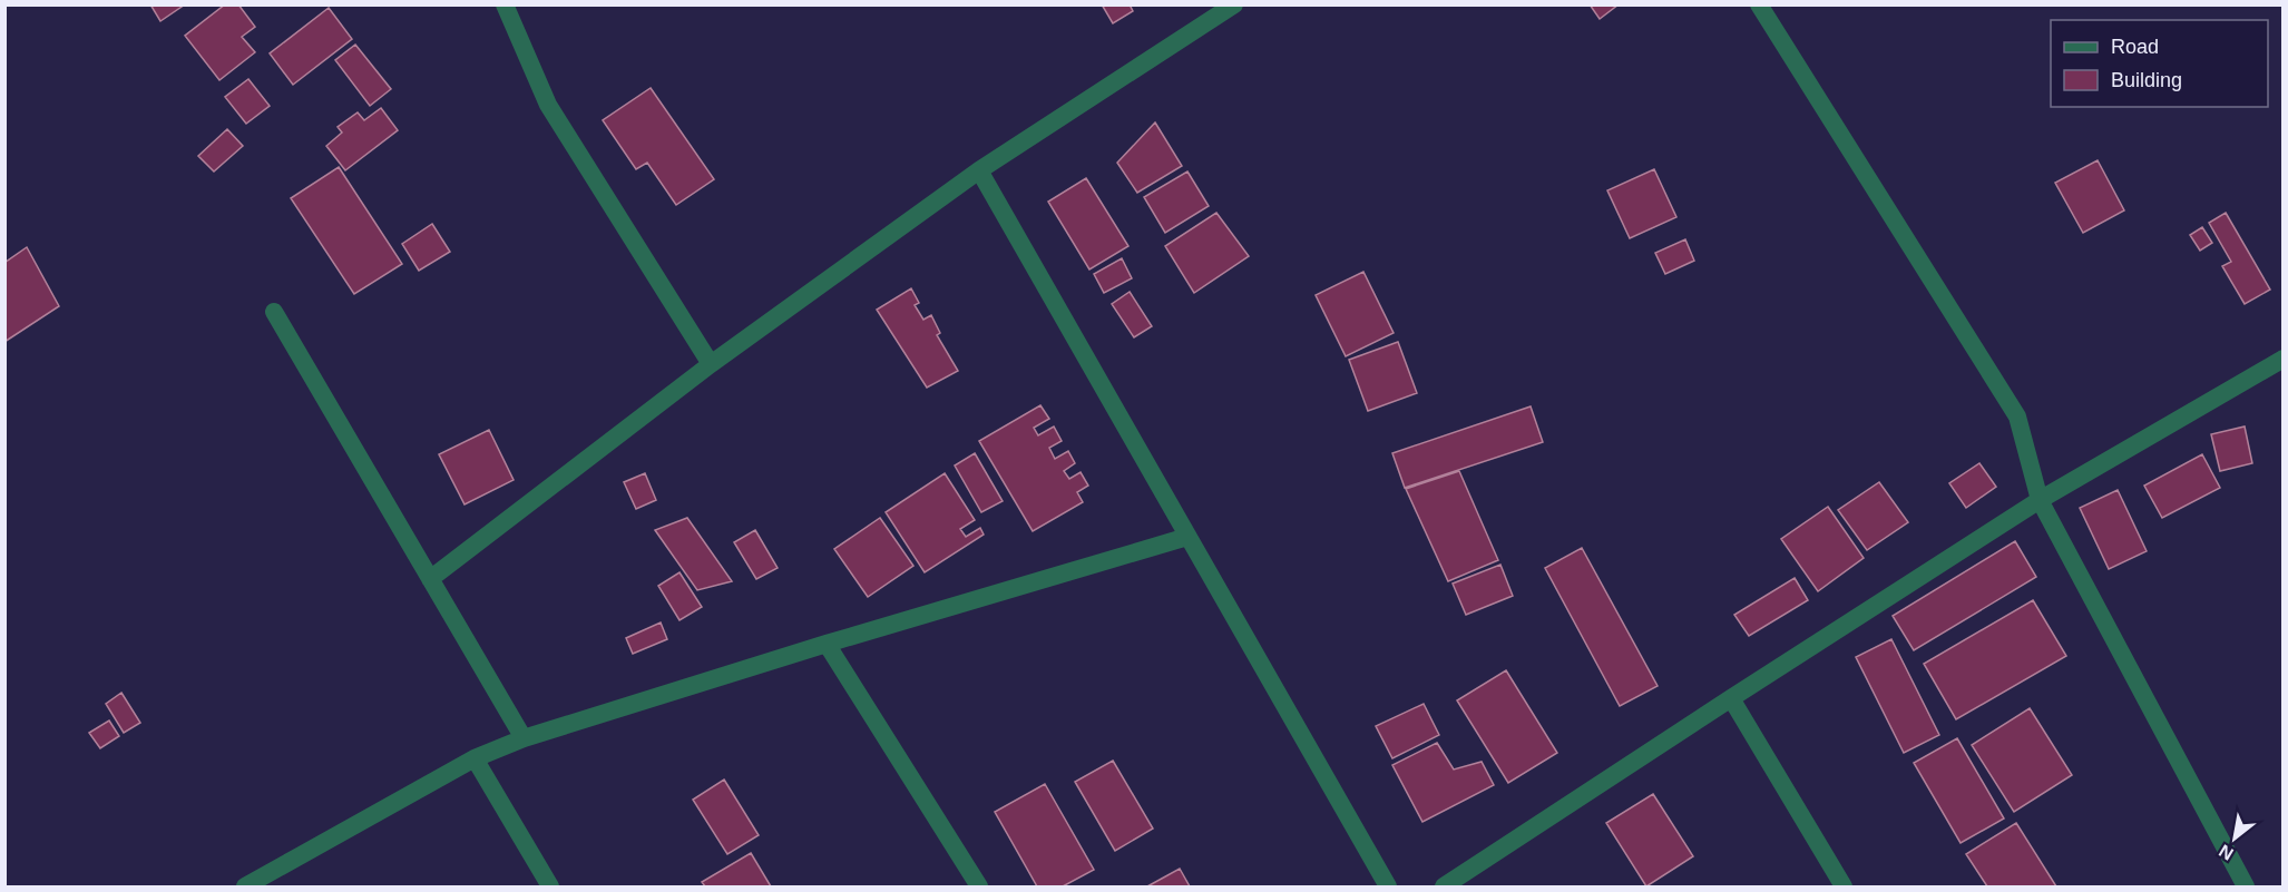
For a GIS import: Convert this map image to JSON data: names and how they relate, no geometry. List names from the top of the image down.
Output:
{
  "legend": ["Road", "Building"],
  "north": "bottom left"
}
